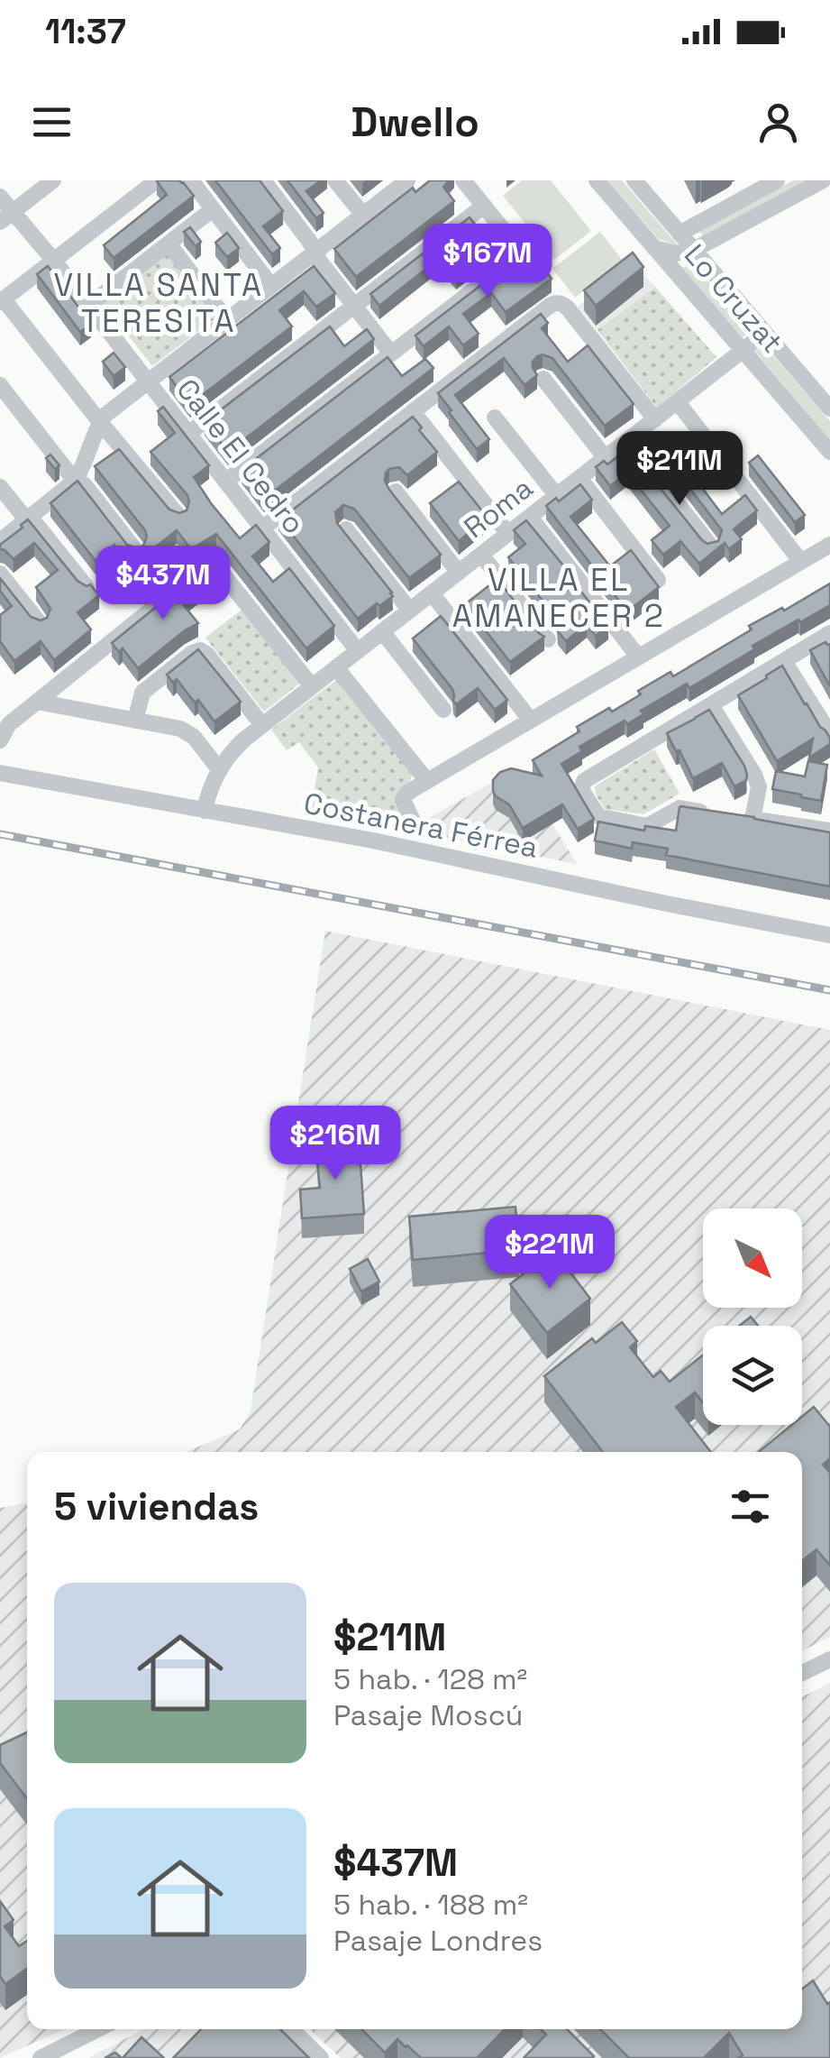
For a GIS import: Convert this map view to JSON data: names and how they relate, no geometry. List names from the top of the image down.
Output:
{
  "streets": {
    "street": [
      "Lo Cruzat",
      "Calle El Cedro",
      "Roma",
      "Costanera Férrea"
    ]
  },
  "crossings": [
    ["Lo Cruzat", "Roma"],
    ["Calle El Cedro", "Roma"],
    ["Roma", "Costanera Férrea"]
  ],
  "districts": ["VILLA SANTA TERESITA", "VILLA EL AMANECER 2"],
  "north": "bottom right",
  "page": {
    "status": "11:37",
    "header": "Dwello",
    "price": [
      "$167M",
      "$211M",
      "$437M",
      "$216M",
      "$221M"
    ],
    "heading": "5 viviendas",
    "list": [
      {
        "name": "$211M",
        "note": "5 hab. · 128 m² · Pasaje Moscú"
      },
      {
        "name": "$437M",
        "note": "5 hab. · 188 m² · Pasaje Londres"
      }
    ]
  }
}
